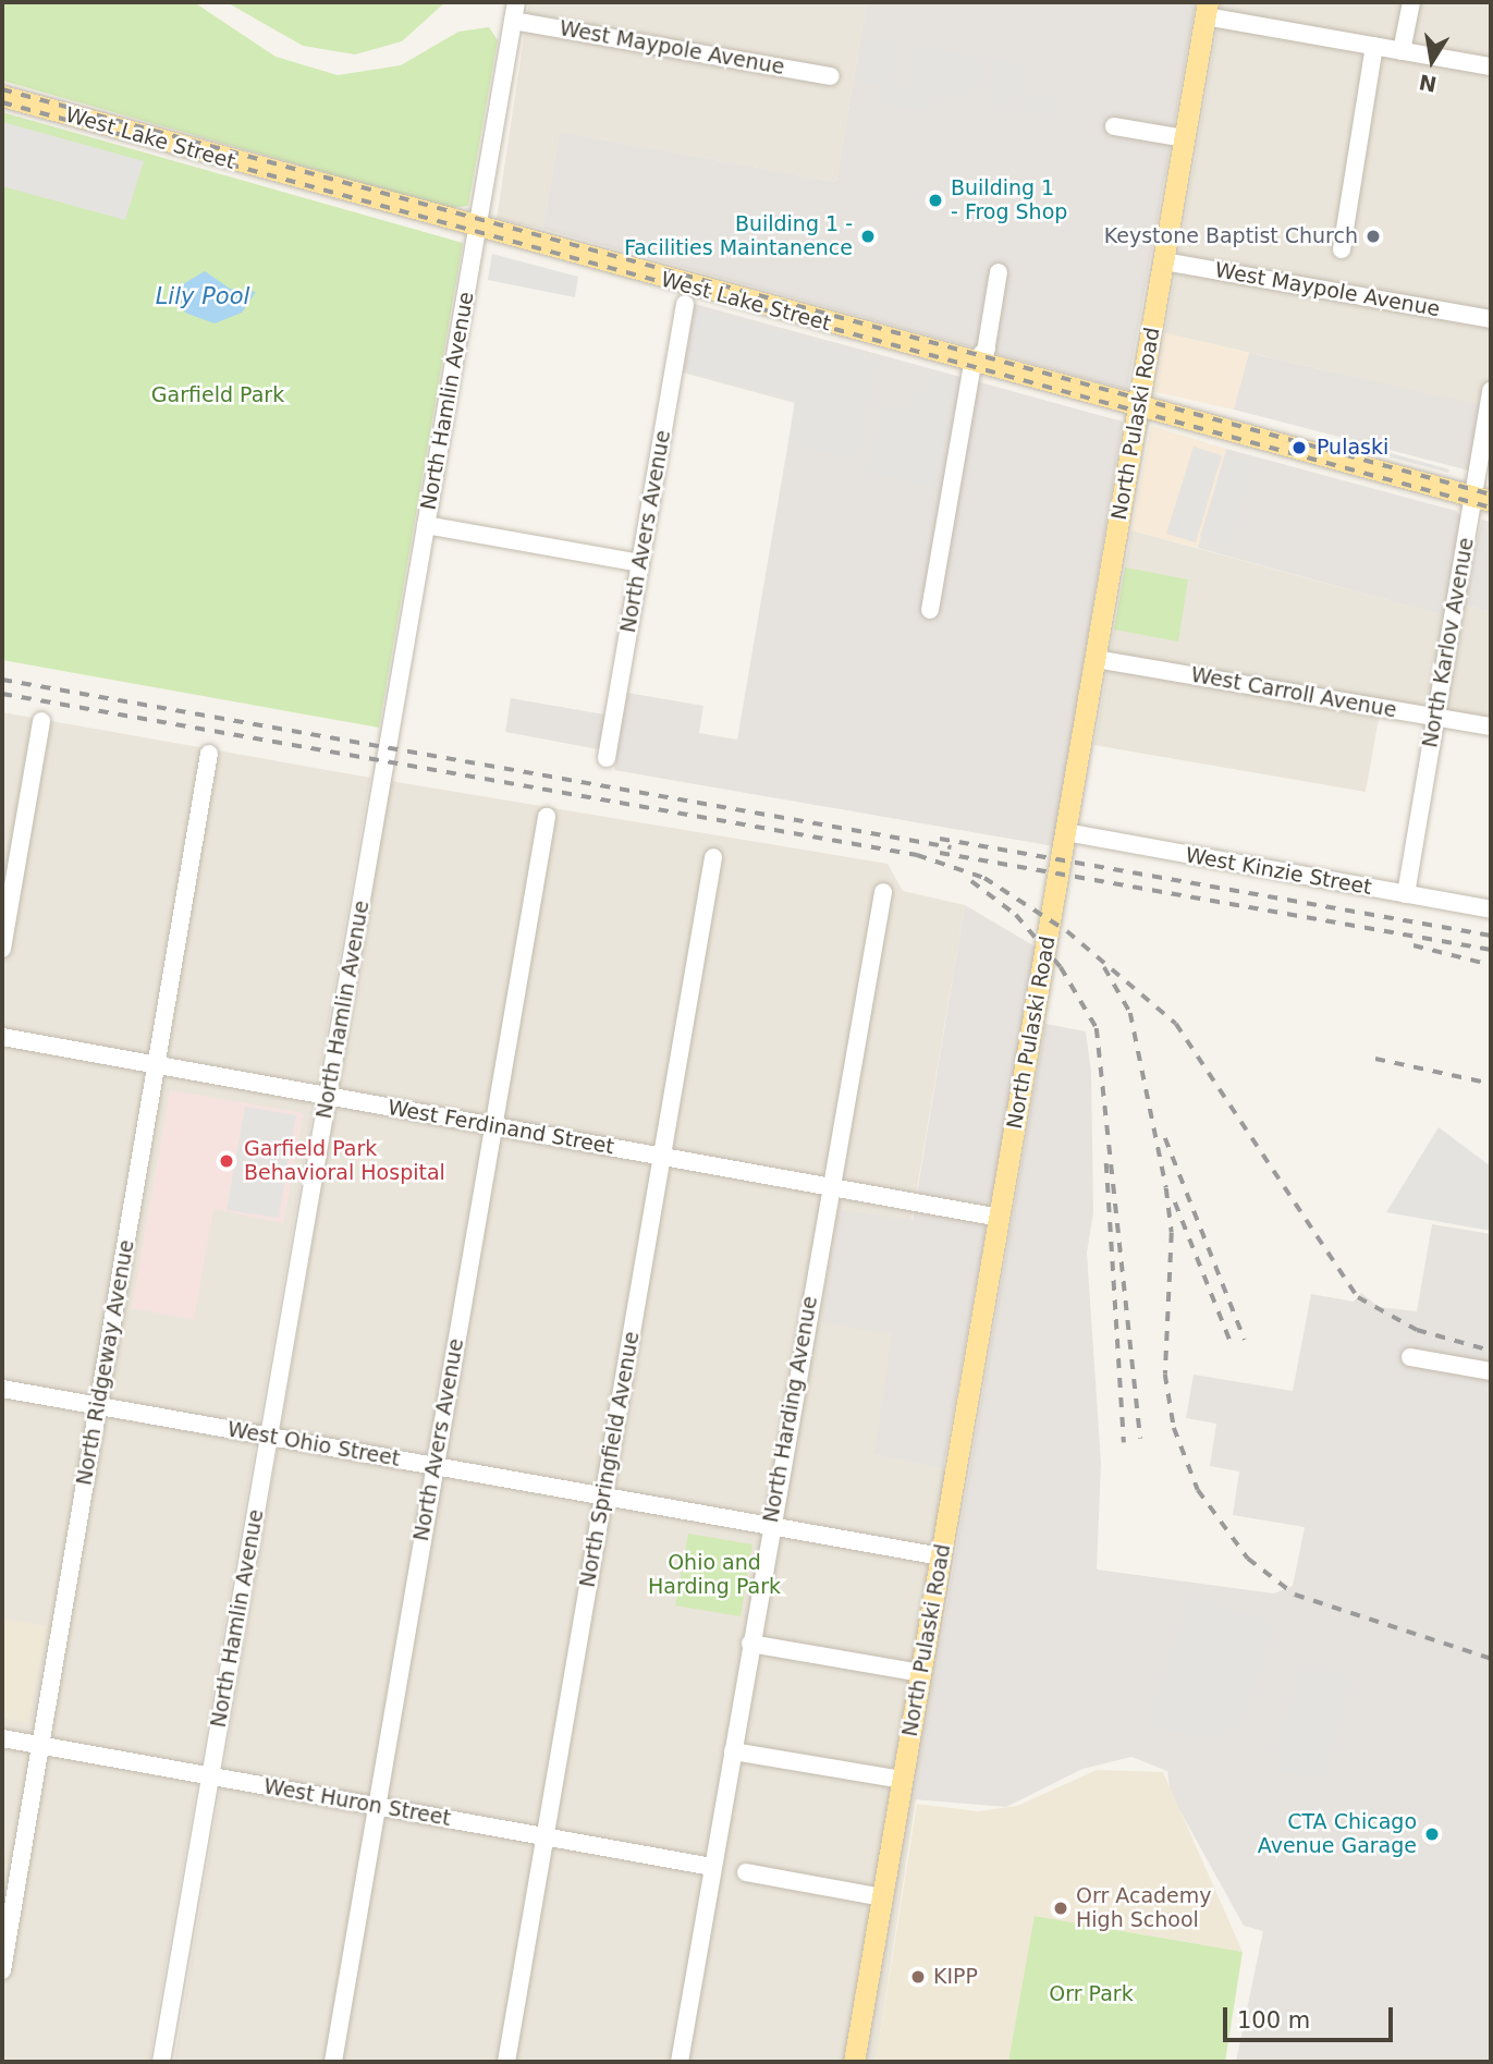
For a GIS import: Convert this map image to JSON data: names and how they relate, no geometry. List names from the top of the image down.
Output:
{
  "streets": {
    "main road": ["West Lake Street", "North Pulaski Road"],
    "street": [
      "West Maypole Avenue",
      "North Hamlin Avenue",
      "North Avers Avenue",
      "North Karlov Avenue",
      "West Carroll Avenue",
      "West Kinzie Street",
      "West Ferdinand Street",
      "North Ridgeway Avenue",
      "North Harding Avenue",
      "West Ohio Street",
      "North Springfield Avenue",
      "West Huron Street"
    ]
  },
  "crossings": [
    ["West Maypole Avenue", "North Hamlin Avenue"],
    ["West Maypole Avenue", "North Pulaski Road"],
    ["West Lake Street", "North Hamlin Avenue"],
    ["West Lake Street", "North Pulaski Road"],
    ["West Lake Street", "North Avers Avenue"],
    ["West Lake Street", "North Karlov Avenue"],
    ["North Hamlin Avenue", "West Ferdinand Street"],
    ["North Hamlin Avenue", "West Ohio Street"],
    ["North Hamlin Avenue", "West Huron Street"],
    ["North Pulaski Road", "West Carroll Avenue"],
    ["North Pulaski Road", "West Kinzie Street"],
    ["North Pulaski Road", "West Ferdinand Street"],
    ["North Pulaski Road", "West Ohio Street"],
    ["North Avers Avenue", "West Ferdinand Street"],
    ["North Avers Avenue", "West Ohio Street"],
    ["North Avers Avenue", "West Huron Street"],
    ["North Karlov Avenue", "West Carroll Avenue"],
    ["North Karlov Avenue", "West Kinzie Street"],
    ["West Ferdinand Street", "North Ridgeway Avenue"],
    ["West Ferdinand Street", "North Harding Avenue"],
    ["West Ferdinand Street", "North Springfield Avenue"],
    ["North Ridgeway Avenue", "West Ohio Street"],
    ["North Ridgeway Avenue", "West Huron Street"],
    ["North Harding Avenue", "West Ohio Street"],
    ["North Harding Avenue", "West Huron Street"],
    ["West Ohio Street", "North Springfield Avenue"],
    ["North Springfield Avenue", "West Huron Street"]
  ],
  "water": ["Lily Pool"],
  "parks": ["Garfield Park", "Ohio and Harding Park", "Orr Park"],
  "places": [
    "Building 1 - Frog Shop",
    "Building 1 - Facilities Maintanence",
    "Keystone Baptist Church",
    "Pulaski",
    "Garfield Park Behavioral Hospital",
    "CTA Chicago Avenue Garage",
    "Orr Academy High School",
    "KIPP"
  ],
  "scale_bar": "100 m",
  "north": "bottom"
}
